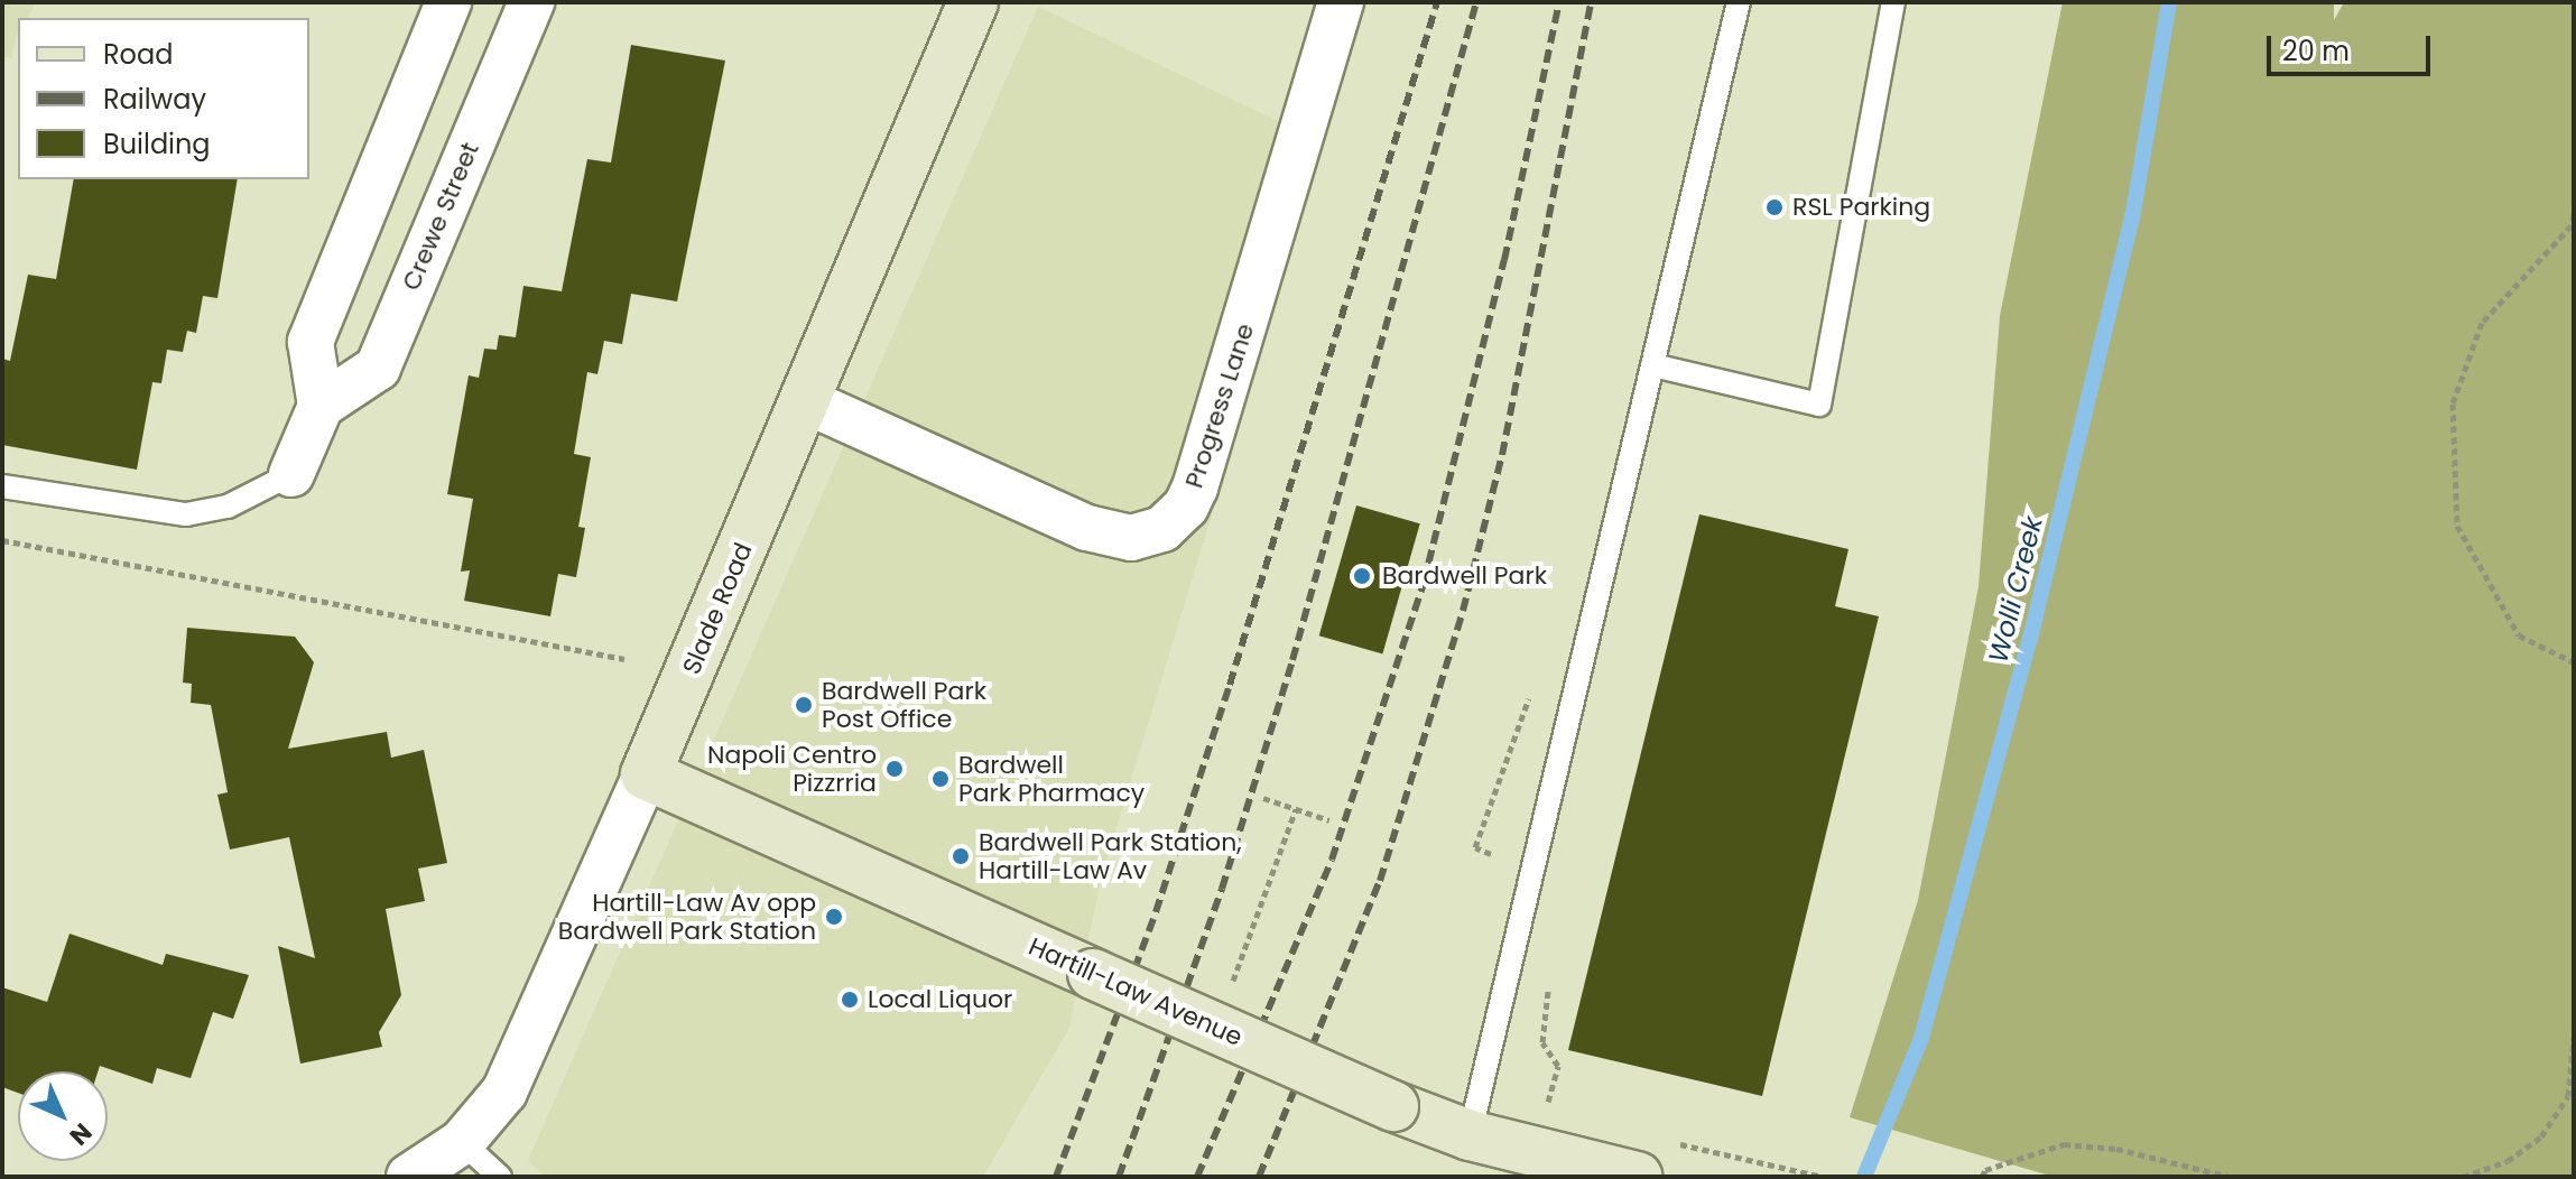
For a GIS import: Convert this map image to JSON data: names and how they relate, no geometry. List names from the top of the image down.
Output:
{
  "streets": {
    "main road": ["Slade Road", "Hartill-Law Avenue"],
    "street": ["Crewe Street", "Progress Lane"]
  },
  "crossings": [
    ["Progress Lane", "Slade Road"],
    ["Slade Road", "Hartill-Law Avenue"]
  ],
  "water": ["Wolli Creek"],
  "places": [
    "RSL Parking",
    "Bardwell Park",
    "Bardwell Park Post Office",
    "Napoli Centro Pizzrria",
    "Bardwell Park Pharmacy",
    "Bardwell Park Station, Hartill-Law Av",
    "Hartill-Law Av opp Bardwell Park Station",
    "Local Liquor"
  ],
  "legend": ["Road", "Railway", "Building"],
  "scale_bar": "20 m",
  "north": "bottom right"
}
